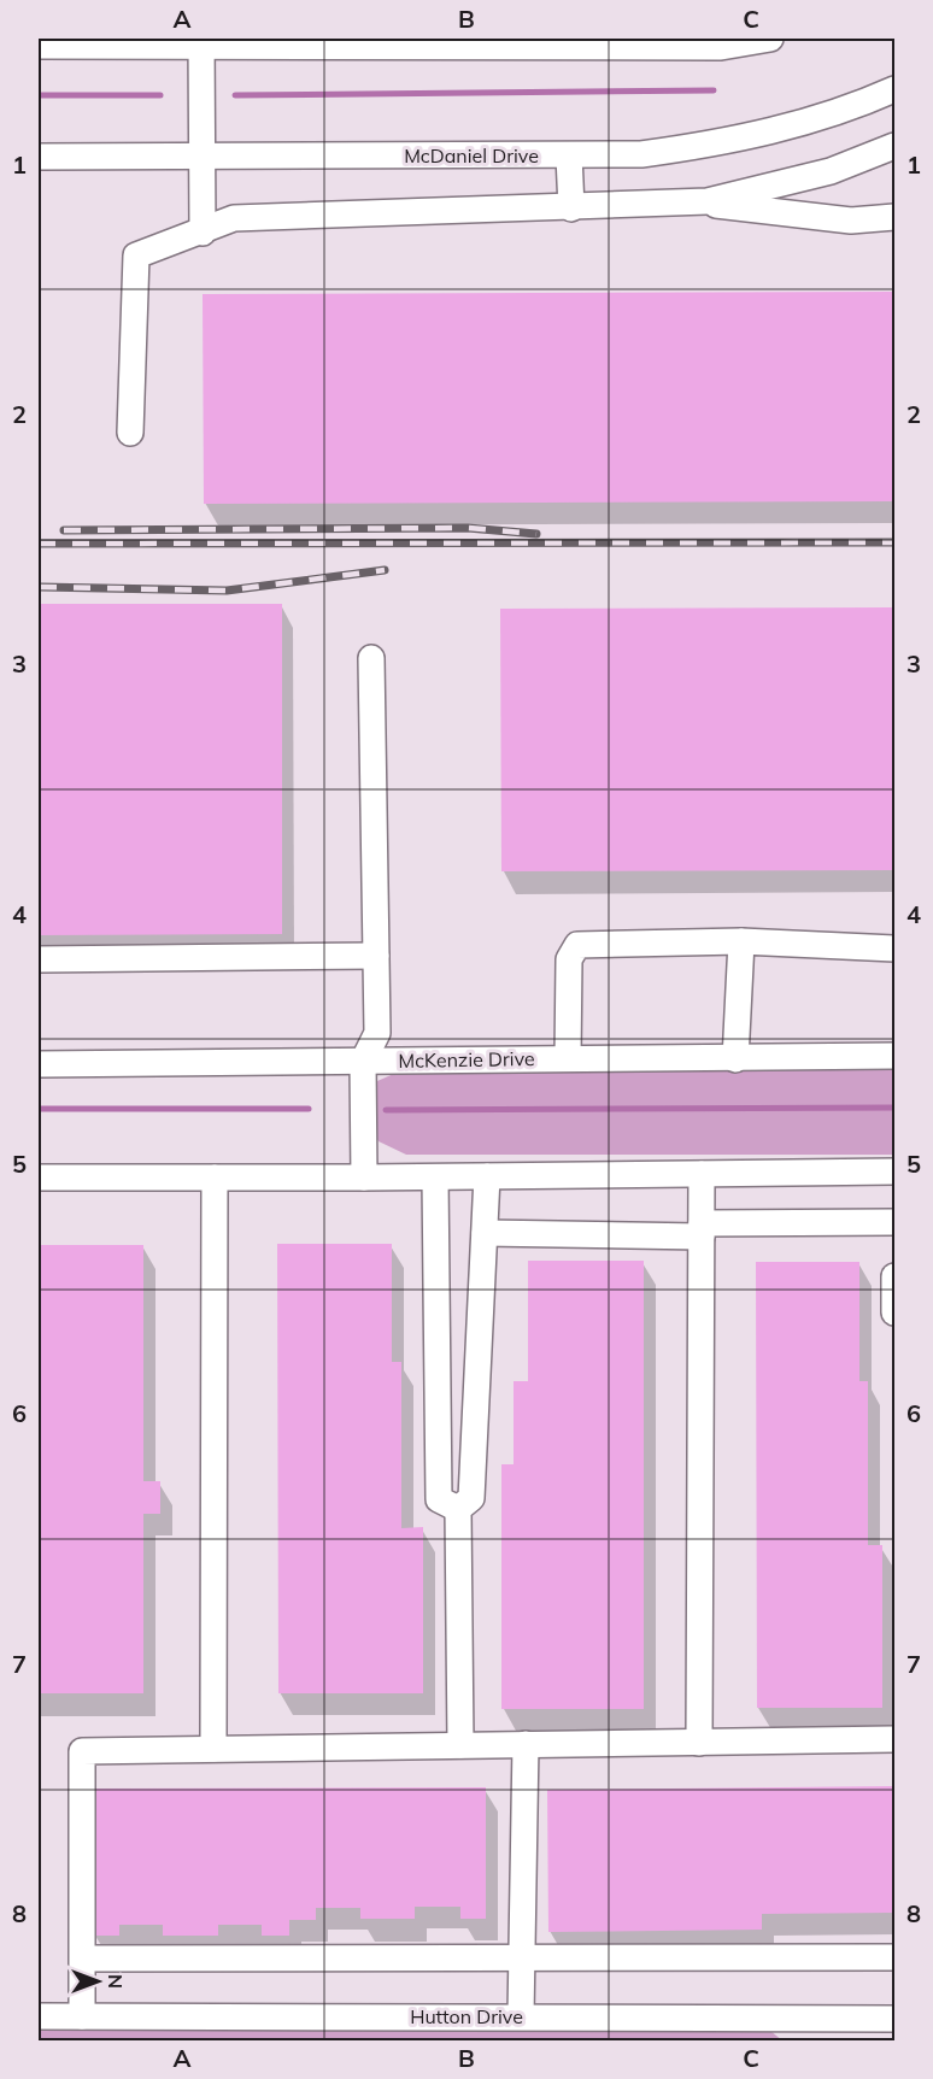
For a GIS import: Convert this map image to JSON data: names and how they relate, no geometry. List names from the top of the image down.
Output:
{
  "streets": {
    "street": ["McDaniel Drive", "McKenzie Drive", "Hutton Drive"]
  },
  "north": "right",
  "grid": {
    "columns": ["A", "B", "C"],
    "rows": [
      "1",
      "2",
      "3",
      "4",
      "5",
      "6",
      "7",
      "8"
    ]
  }
}
